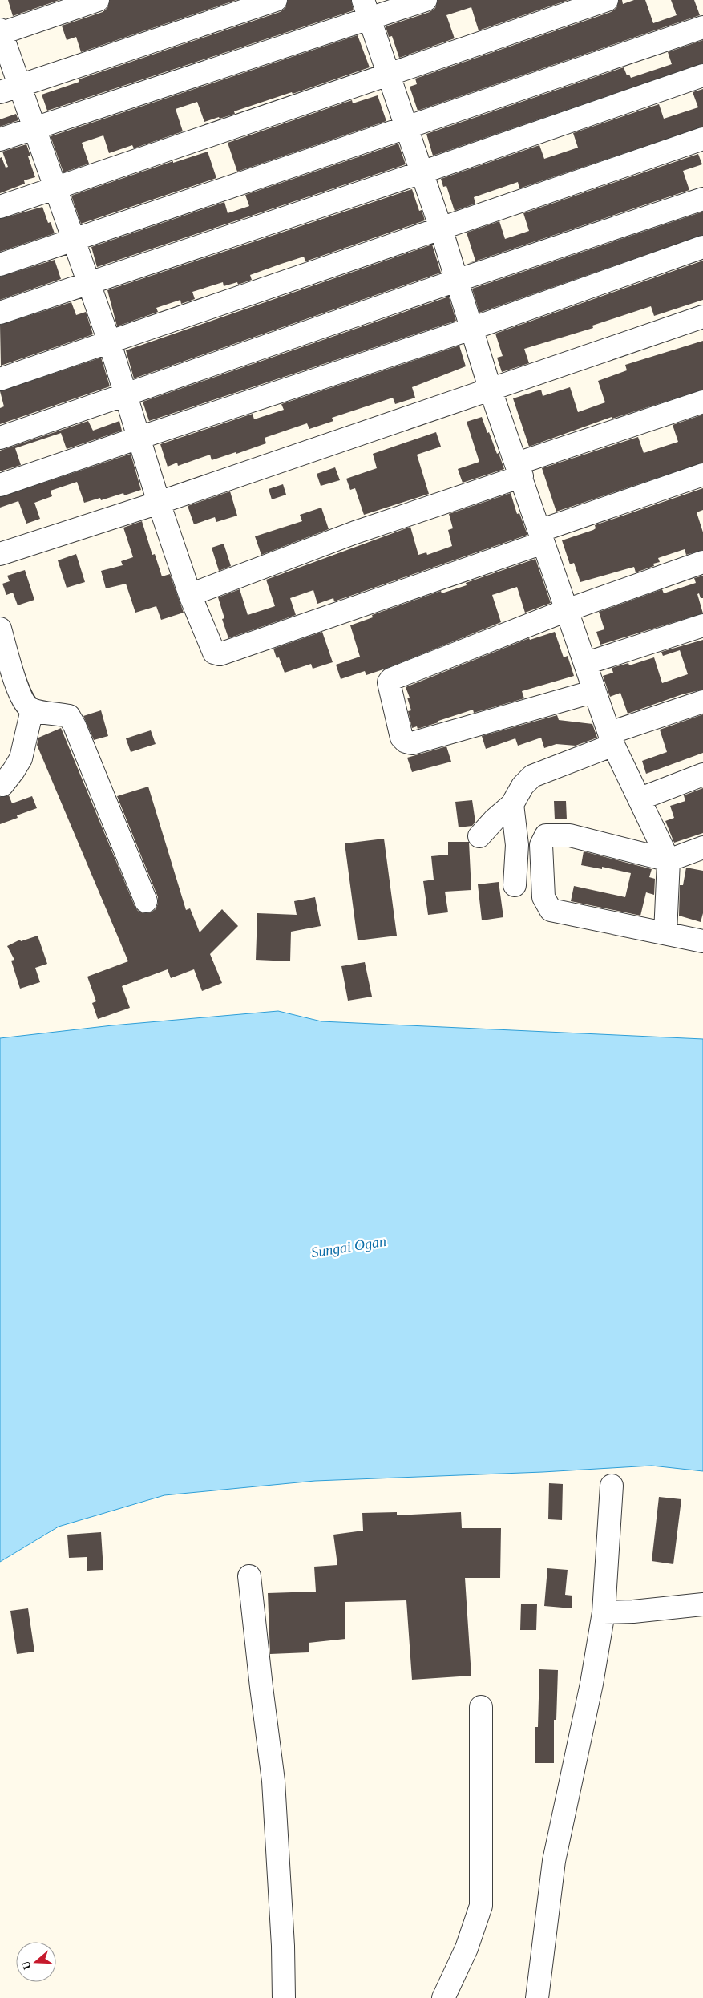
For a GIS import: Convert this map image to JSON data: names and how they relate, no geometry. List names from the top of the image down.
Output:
{
  "water": ["Sungai Ogan"],
  "north": "left"
}
